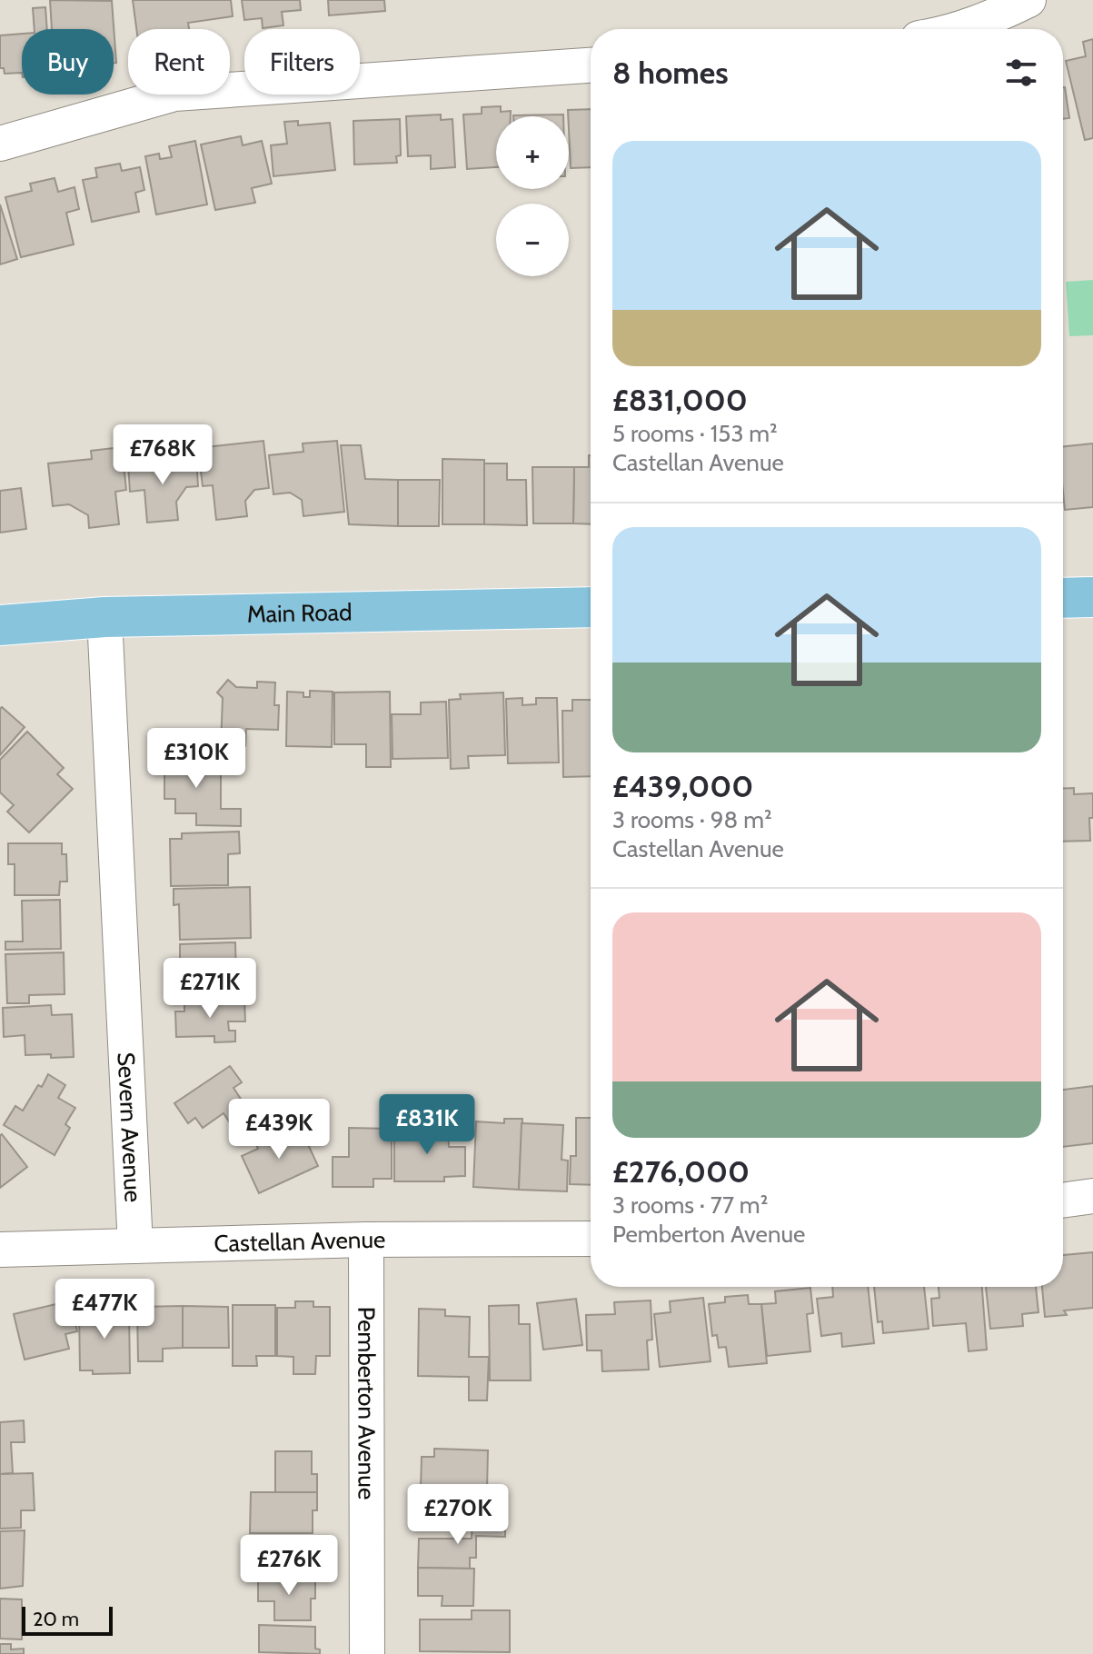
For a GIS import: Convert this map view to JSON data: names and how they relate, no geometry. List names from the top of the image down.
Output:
{
  "streets": {
    "main road": ["Main Road"],
    "street": ["Severn Avenue", "Castellan Avenue", "Pemberton Avenue"]
  },
  "crossings": [
    ["Main Road", "Severn Avenue"],
    ["Severn Avenue", "Castellan Avenue"],
    ["Castellan Avenue", "Pemberton Avenue"]
  ],
  "scale_bar": "20 m",
  "page": {
    "chip": ["Buy", "Rent", "Filters"],
    "heading": "8 homes",
    "map_buttons": ["+", "−"],
    "list": [
      {
        "name": "£831,000",
        "note": "5 rooms · 153 m² · Castellan Avenue"
      },
      {
        "name": "£439,000",
        "note": "3 rooms · 98 m² · Castellan Avenue"
      },
      {
        "name": "£276,000",
        "note": "3 rooms · 77 m² · Pemberton Avenue"
      }
    ],
    "price": [
      "£768K",
      "£310K",
      "£271K",
      "£831K",
      "£439K",
      "£477K",
      "£270K",
      "£276K"
    ],
    "scale": "20 m"
  }
}
